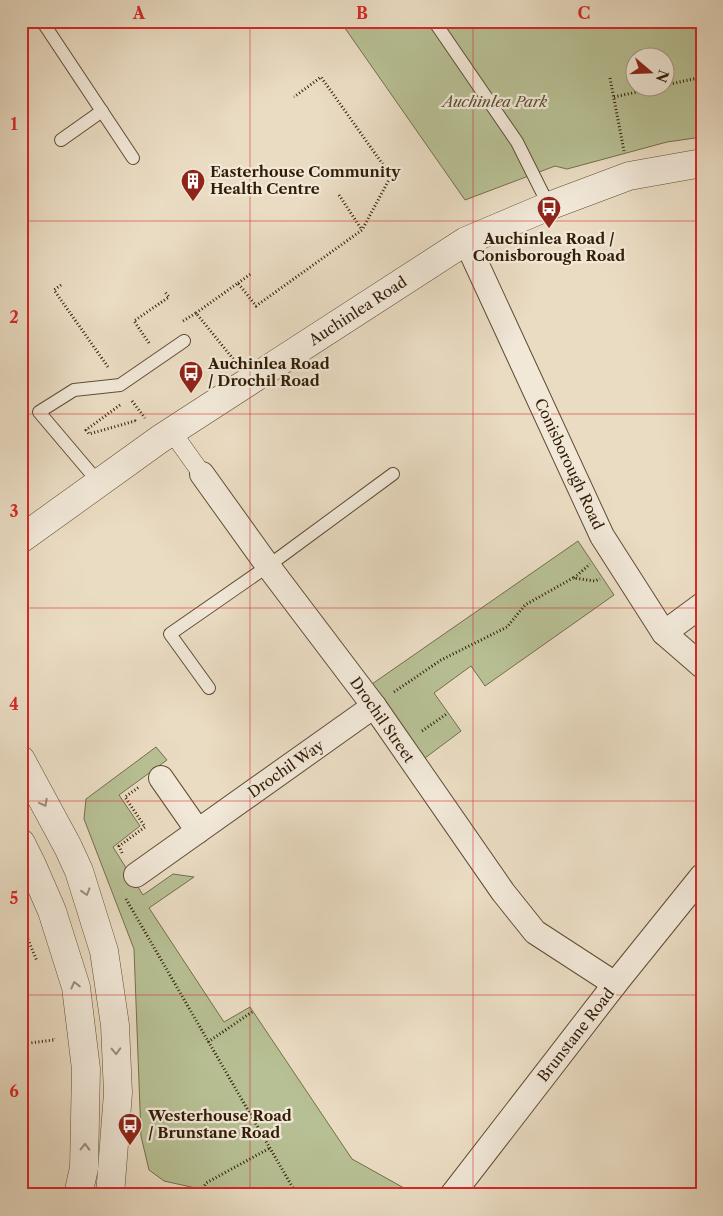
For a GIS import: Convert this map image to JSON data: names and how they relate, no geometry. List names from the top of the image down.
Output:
{
  "streets": {
    "street": [
      "Auchinlea Road",
      "Conisborough Road",
      "Drochil Street",
      "Drochil Way",
      "Brunstane Road"
    ]
  },
  "crossings": [
    ["Auchinlea Road", "Conisborough Road"],
    ["Auchinlea Road", "Drochil Street"],
    ["Drochil Street", "Drochil Way"],
    ["Drochil Street", "Brunstane Road"]
  ],
  "parks": ["Auchinlea Park"],
  "places": {
    "building": ["Easterhouse Community Health Centre"],
    "bus stop": ["Auchinlea Road / Conisborough Road", "Auchinlea Road / Drochil Road", "Westerhouse Road / Brunstane Road"]
  },
  "north": "right",
  "grid": {
    "columns": ["A", "B", "C"],
    "rows": [
      "1",
      "2",
      "3",
      "4",
      "5",
      "6"
    ]
  }
}
